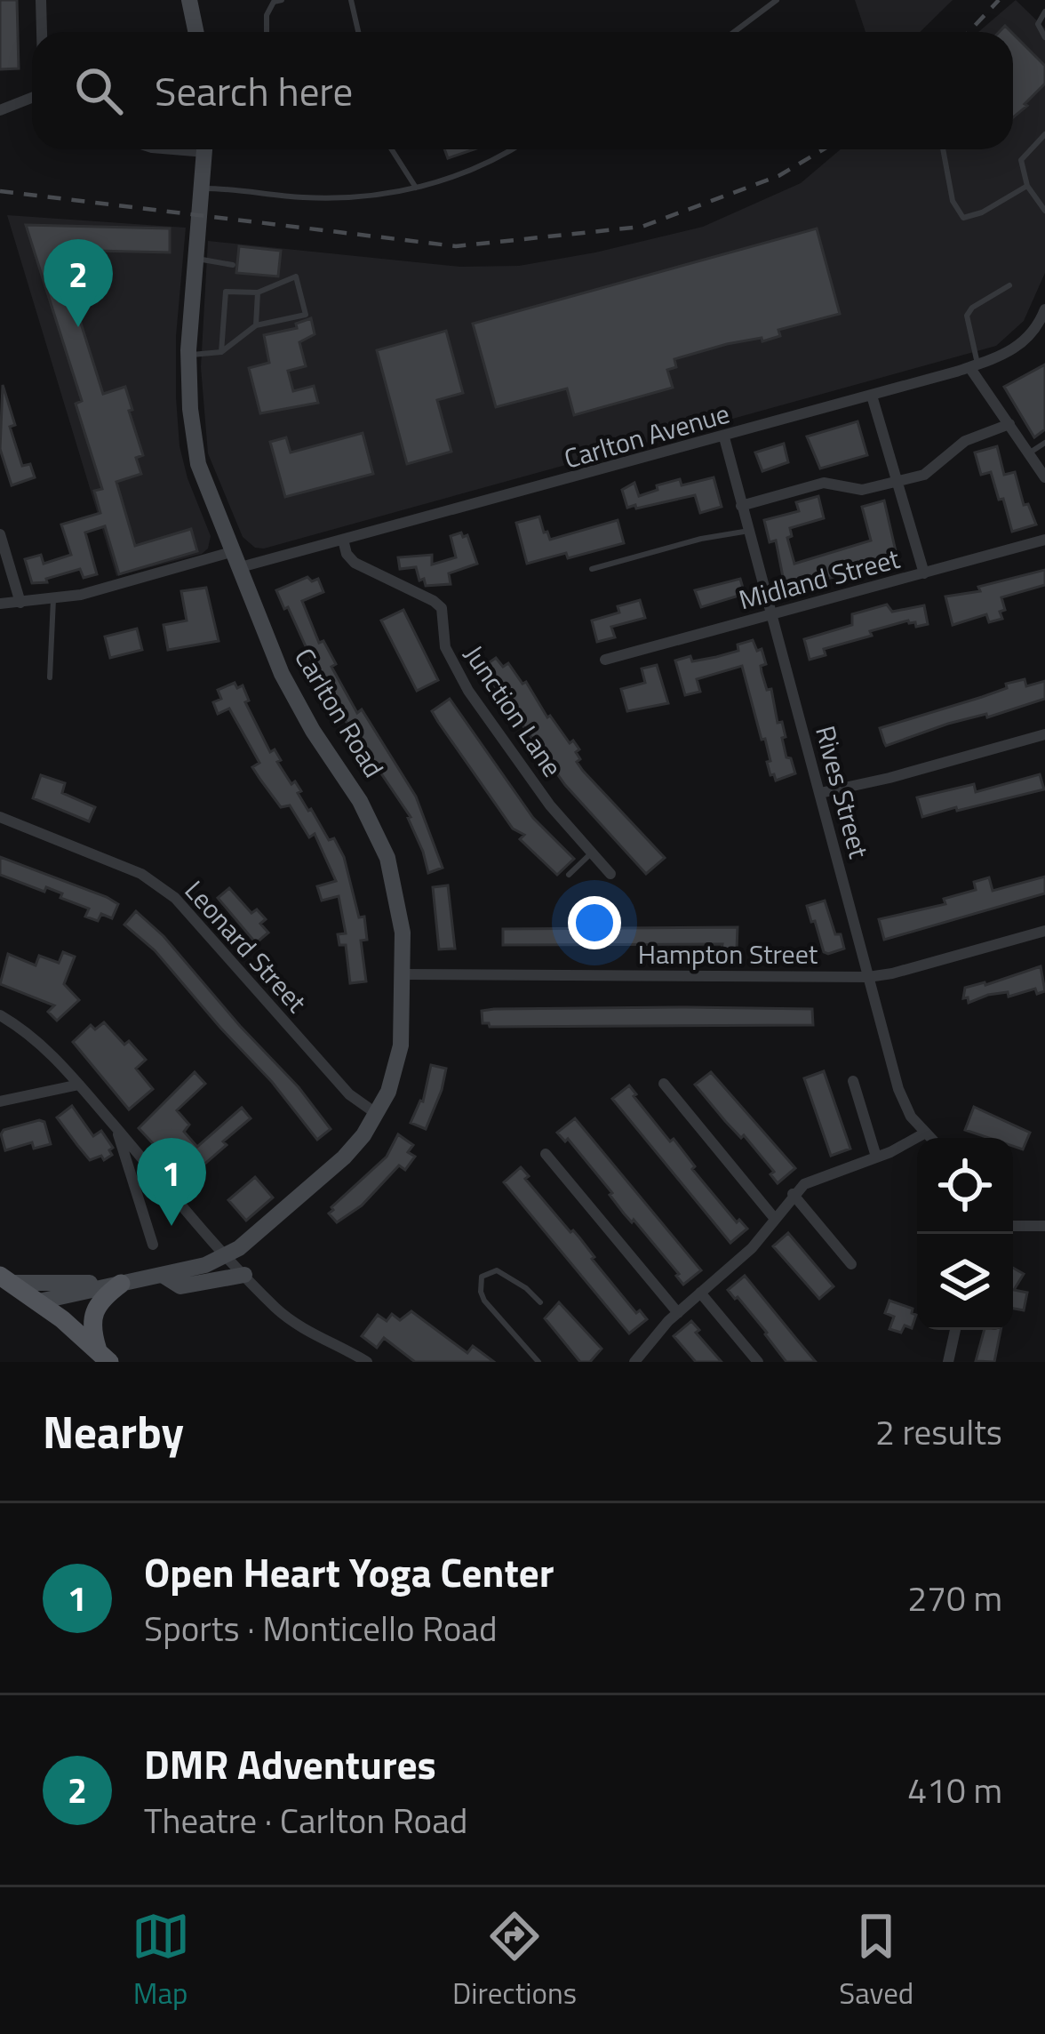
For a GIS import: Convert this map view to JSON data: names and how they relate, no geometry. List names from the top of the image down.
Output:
{
  "streets": {
    "main road": ["Carlton Road"],
    "street": [
      "Carlton Avenue",
      "Midland Street",
      "Junction Lane",
      "Rives Street",
      "Leonard Street",
      "Hampton Street"
    ]
  },
  "crossings": [
    ["Carlton Avenue", "Junction Lane"],
    ["Carlton Avenue", "Carlton Road"],
    ["Carlton Avenue", "Rives Street"],
    ["Midland Street", "Rives Street"],
    ["Carlton Road", "Leonard Street"],
    ["Carlton Road", "Hampton Street"],
    ["Rives Street", "Hampton Street"]
  ],
  "page": {
    "search": "Search here",
    "pins": ["2", "1"],
    "heading": ["Nearby", "2 results"],
    "list": [
      {
        "mark": "1",
        "name": "Open Heart Yoga Center",
        "note": "Sports · Monticello Road",
        "value": "270 m"
      },
      {
        "mark": "2",
        "name": "DMR Adventures",
        "note": "Theatre · Carlton Road",
        "value": "410 m"
      }
    ],
    "nav": ["Map", "Directions", "Saved"]
  }
}
